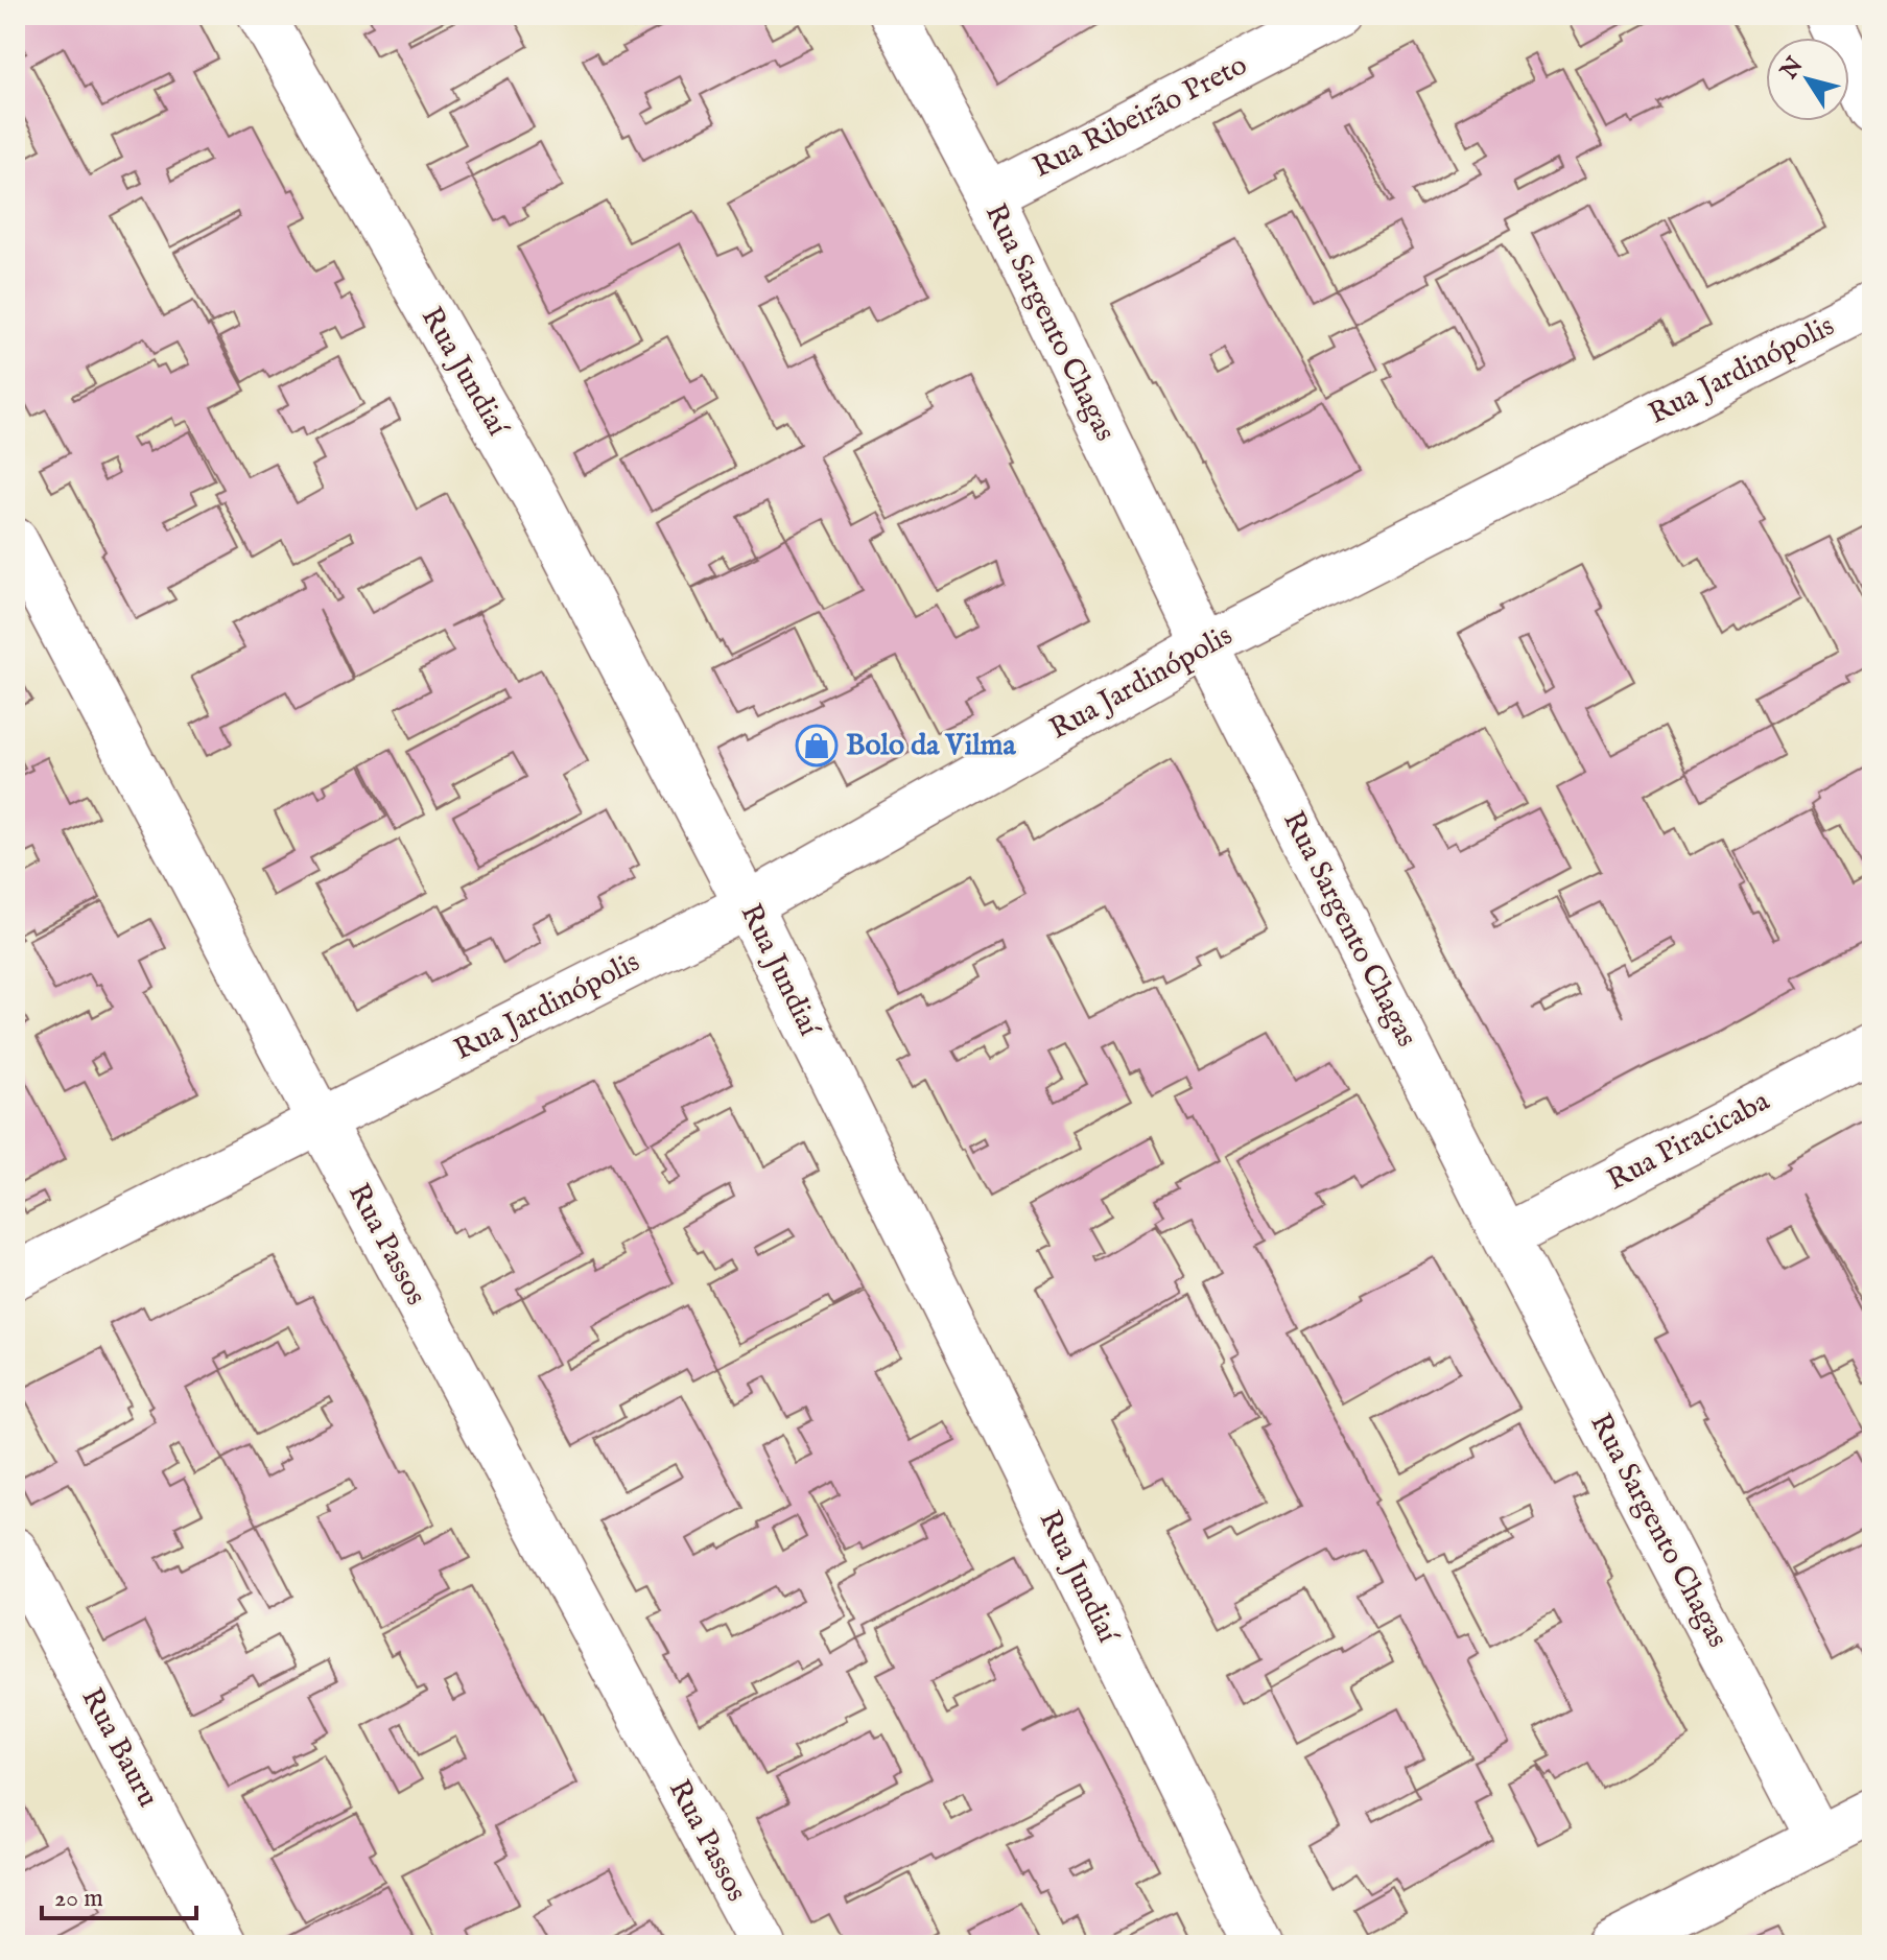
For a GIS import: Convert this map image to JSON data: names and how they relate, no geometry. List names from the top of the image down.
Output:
{
  "streets": {
    "street": [
      "Rua Ribeirão Preto",
      "Rua Sargento Chagas",
      "Rua Jardinópolis",
      "Rua Jundiaí",
      "Rua Piracicaba",
      "Rua Passos",
      "Rua Bauru"
    ]
  },
  "crossings": [
    ["Rua Ribeirão Preto", "Rua Sargento Chagas"],
    ["Rua Sargento Chagas", "Rua Jardinópolis"],
    ["Rua Sargento Chagas", "Rua Piracicaba"],
    ["Rua Jardinópolis", "Rua Jundiaí"],
    ["Rua Jardinópolis", "Rua Passos"]
  ],
  "places": {
    "shop": ["Bolo da Vilma"]
  },
  "scale_bar": "20 m",
  "north": "top left"
}
